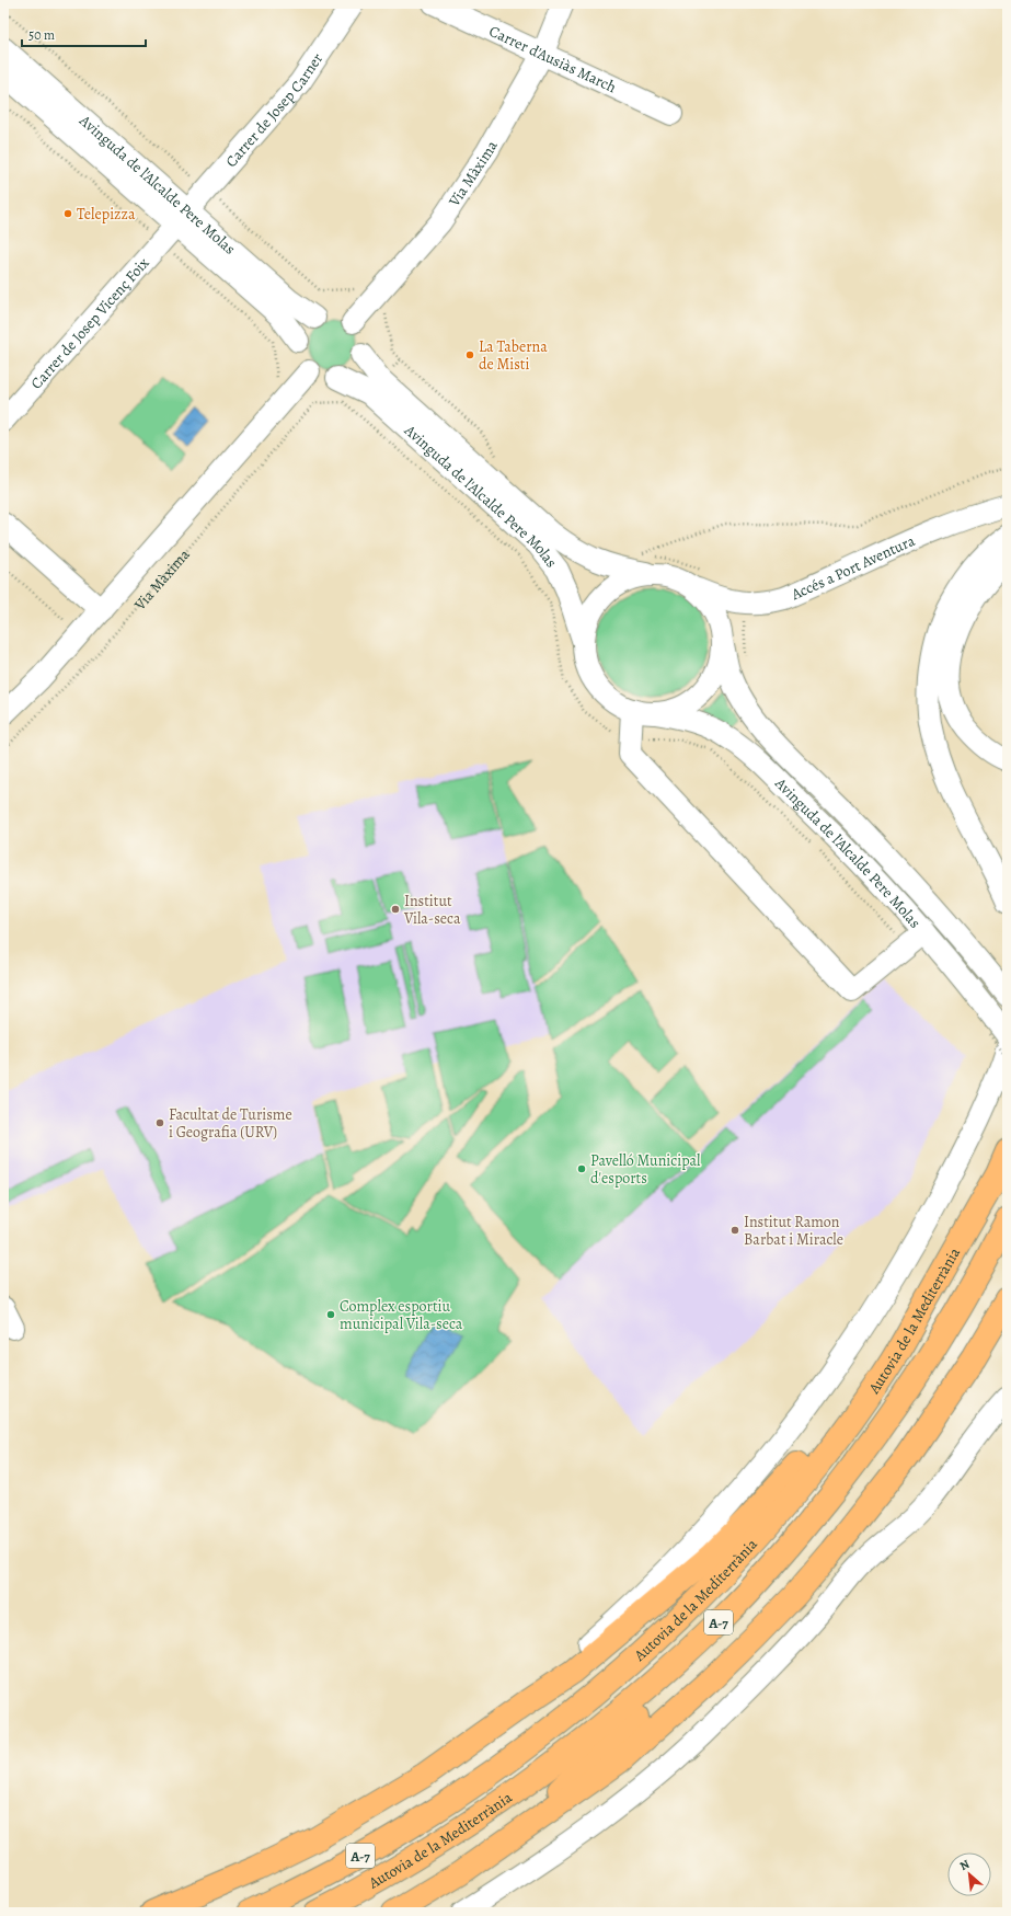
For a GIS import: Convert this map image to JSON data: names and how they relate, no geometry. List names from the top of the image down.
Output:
{
  "streets": {
    "highway": ["Autovia de la Mediterrània", "A-7"],
    "street": [
      "Carrer d'Ausiàs March",
      "Carrer de Josep Carner",
      "Via Màxima",
      "Avinguda de l'Alcalde Pere Molas",
      "Carrer de Josep Vicenç Foix",
      "Accés a Port Aventura"
    ]
  },
  "crossings": [
    ["Carrer d'Ausiàs March", "Via Màxima"],
    ["Carrer de Josep Carner", "Avinguda de l'Alcalde Pere Molas"],
    ["Carrer de Josep Carner", "Carrer de Josep Vicenç Foix"],
    ["Via Màxima", "Avinguda de l'Alcalde Pere Molas"],
    ["Avinguda de l'Alcalde Pere Molas", "Carrer de Josep Vicenç Foix"],
    ["Avinguda de l'Alcalde Pere Molas", "Accés a Port Aventura"]
  ],
  "places": [
    "Telepizza",
    "La Taberna de Misti",
    "Institut Vila-seca",
    "Facultat de Turisme i Geografia (URV)",
    "Pavelló Municipal d'esports",
    "Institut Ramon Barbat i Miracle",
    "Complex esportiu municipal Vila-seca"
  ],
  "scale_bar": "50 m",
  "north": "top left"
}
